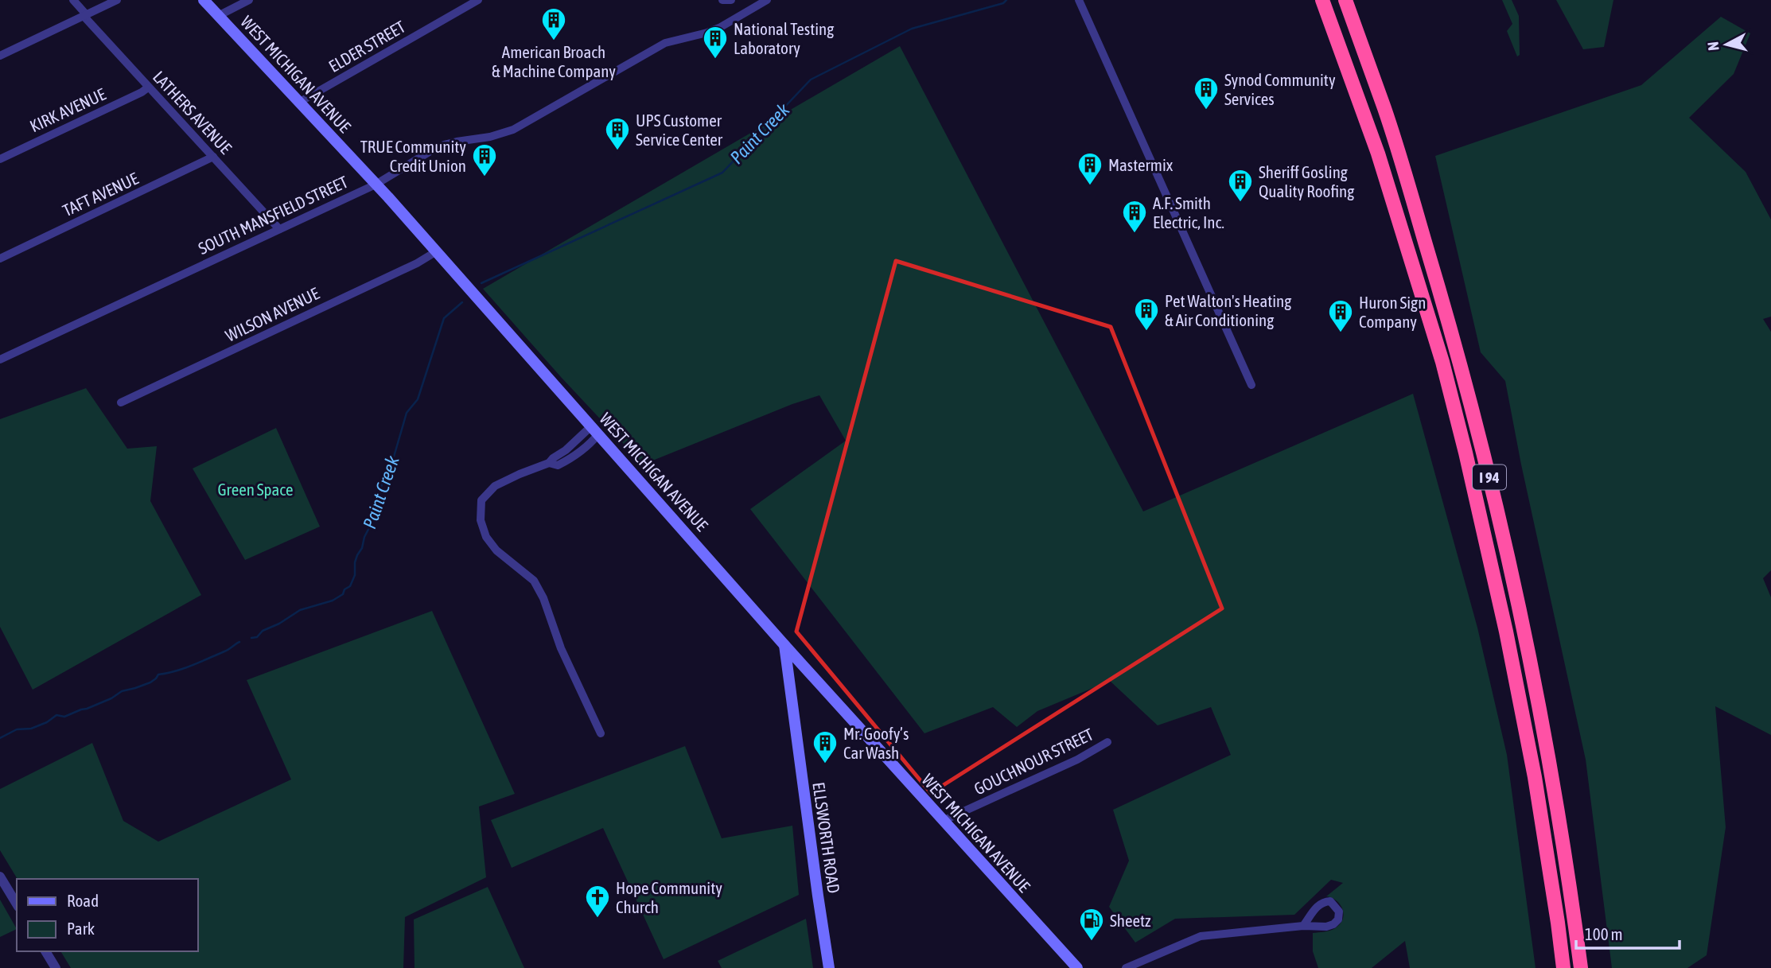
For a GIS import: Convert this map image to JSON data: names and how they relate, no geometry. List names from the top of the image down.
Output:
{
  "streets": {
    "highway": ["I 94"],
    "main road": ["WEST MICHIGAN AVENUE", "ELLSWORTH ROAD"],
    "street": [
      "ELDER STREET",
      "KIRK AVENUE",
      "LATHERS AVENUE",
      "TAFT AVENUE",
      "SOUTH MANSFIELD STREET",
      "WILSON AVENUE",
      "GOUCHNOUR STREET"
    ]
  },
  "crossings": [
    ["ELDER STREET", "WEST MICHIGAN AVENUE"],
    ["WEST MICHIGAN AVENUE", "SOUTH MANSFIELD STREET"],
    ["WEST MICHIGAN AVENUE", "WILSON AVENUE"],
    ["WEST MICHIGAN AVENUE", "GOUCHNOUR STREET"],
    ["WEST MICHIGAN AVENUE", "ELLSWORTH ROAD"],
    ["KIRK AVENUE", "LATHERS AVENUE"],
    ["LATHERS AVENUE", "TAFT AVENUE"],
    ["LATHERS AVENUE", "SOUTH MANSFIELD STREET"]
  ],
  "water": ["Paint Creek"],
  "parks": ["Green Space"],
  "places": {
    "building": [
      "American Broach & Machine Company",
      "National Testing Laboratory",
      "Synod Community Services",
      "UPS Customer Service Center",
      "TRUE Community Credit Union",
      "Mastermix",
      "Sheriff Gosling Quality Roofing",
      "A.F. Smith Electric, Inc.",
      "Pet Walton's Heating & Air Conditioning",
      "Huron Sign Company",
      "Mr. Goofy’s Car Wash"
    ],
    "church": ["Hope Community Church"],
    "fuel station": ["Sheetz"]
  },
  "legend": ["Road", "Park"],
  "scale_bar": "100 m",
  "north": "left"
}
